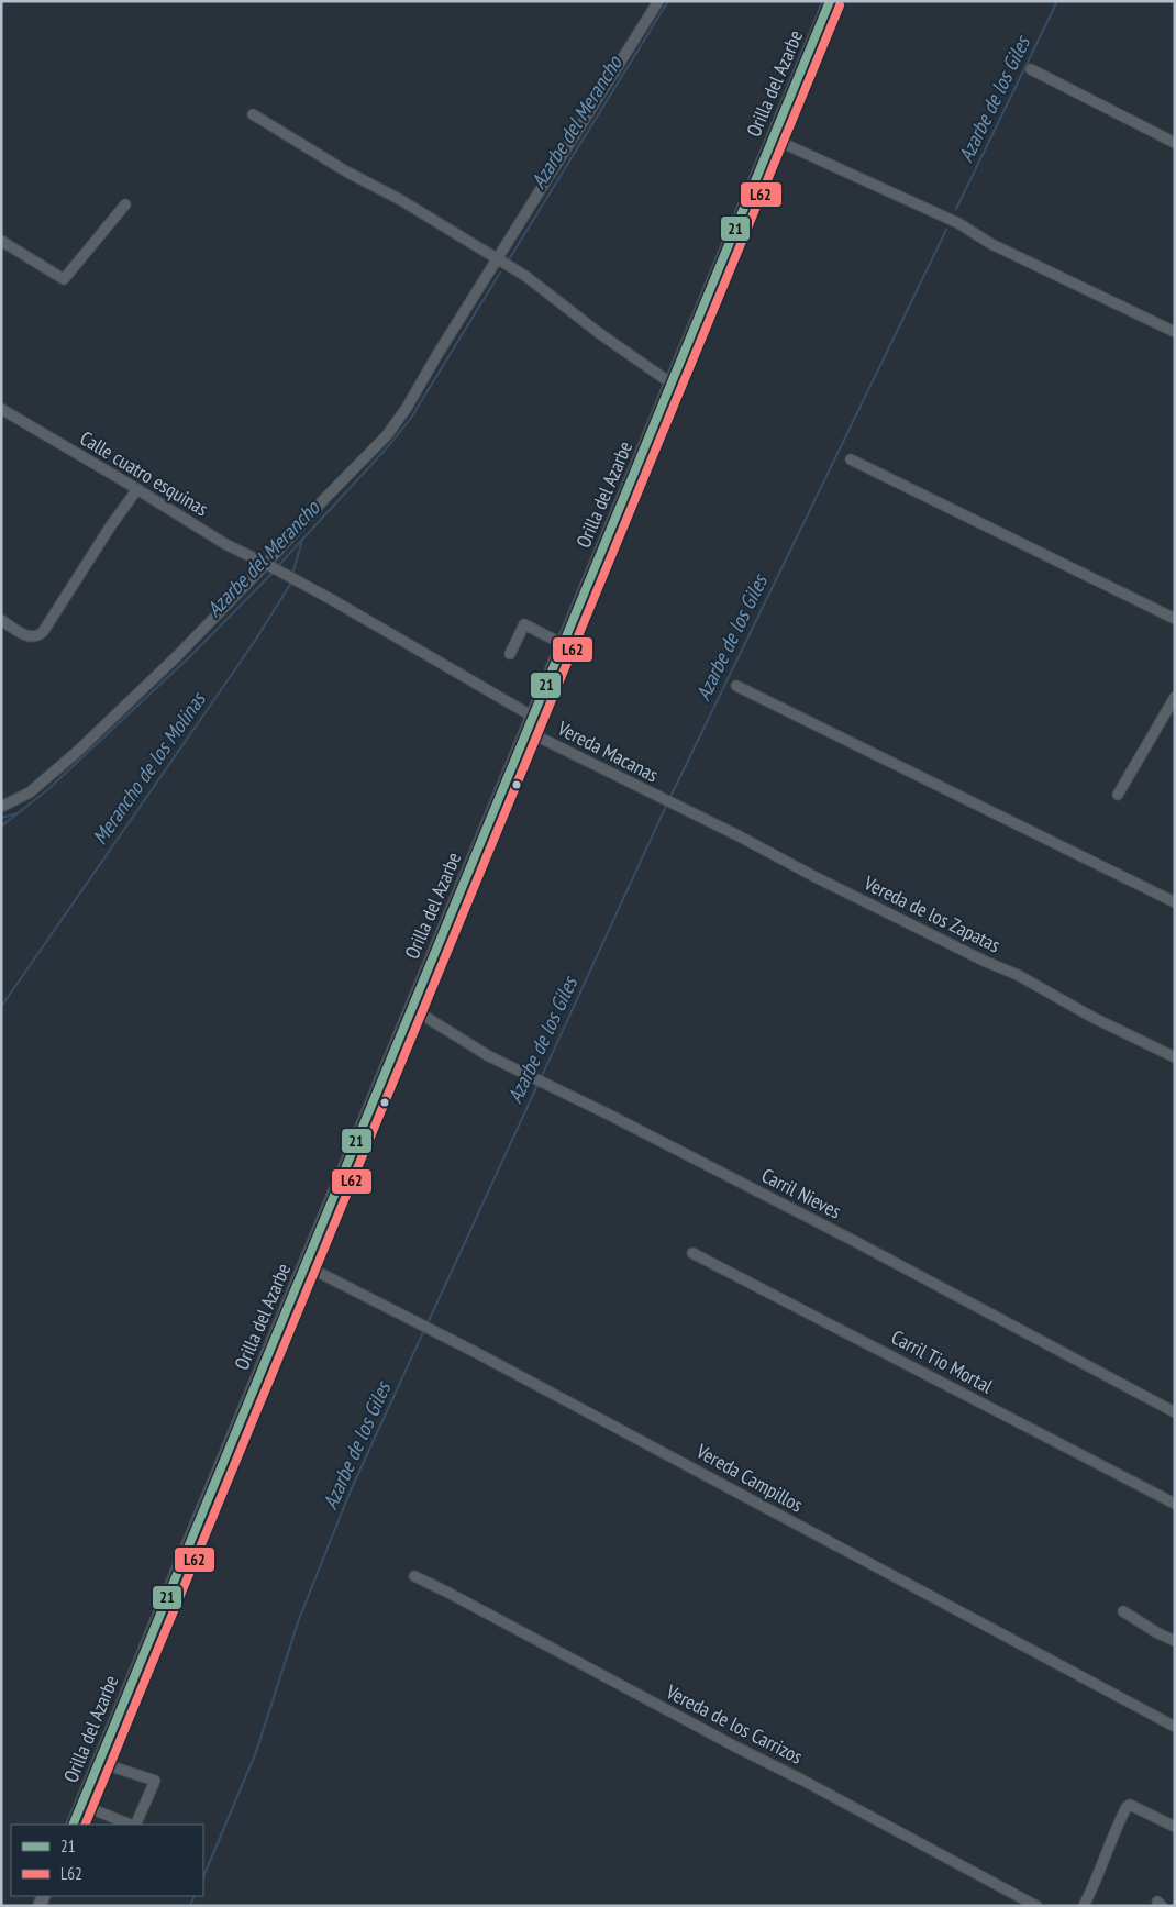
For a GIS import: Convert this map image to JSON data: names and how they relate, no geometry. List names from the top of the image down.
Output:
{
  "streets": {
    "street": [
      "Orilla del Azarbe",
      "Calle cuatro esquinas",
      "Vereda Macanas",
      "Vereda de los Zapatas",
      "Carril Nieves",
      "Carril Tio Mortal",
      "Vereda Campillos",
      "Vereda de los Carrizos"
    ]
  },
  "crossings": [
    ["Orilla del Azarbe", "Calle cuatro esquinas"],
    ["Orilla del Azarbe", "Vereda Macanas"],
    ["Orilla del Azarbe", "Carril Nieves"],
    ["Orilla del Azarbe", "Vereda Campillos"],
    ["Vereda Macanas", "Vereda de los Zapatas"]
  ],
  "water": ["Azarbe de los Giles", "Azarbe del Merancho", "Merancho de los Molinas"],
  "lines": ["transit line 21", "transit line L62"],
  "legend": ["21", "L62"]
}
